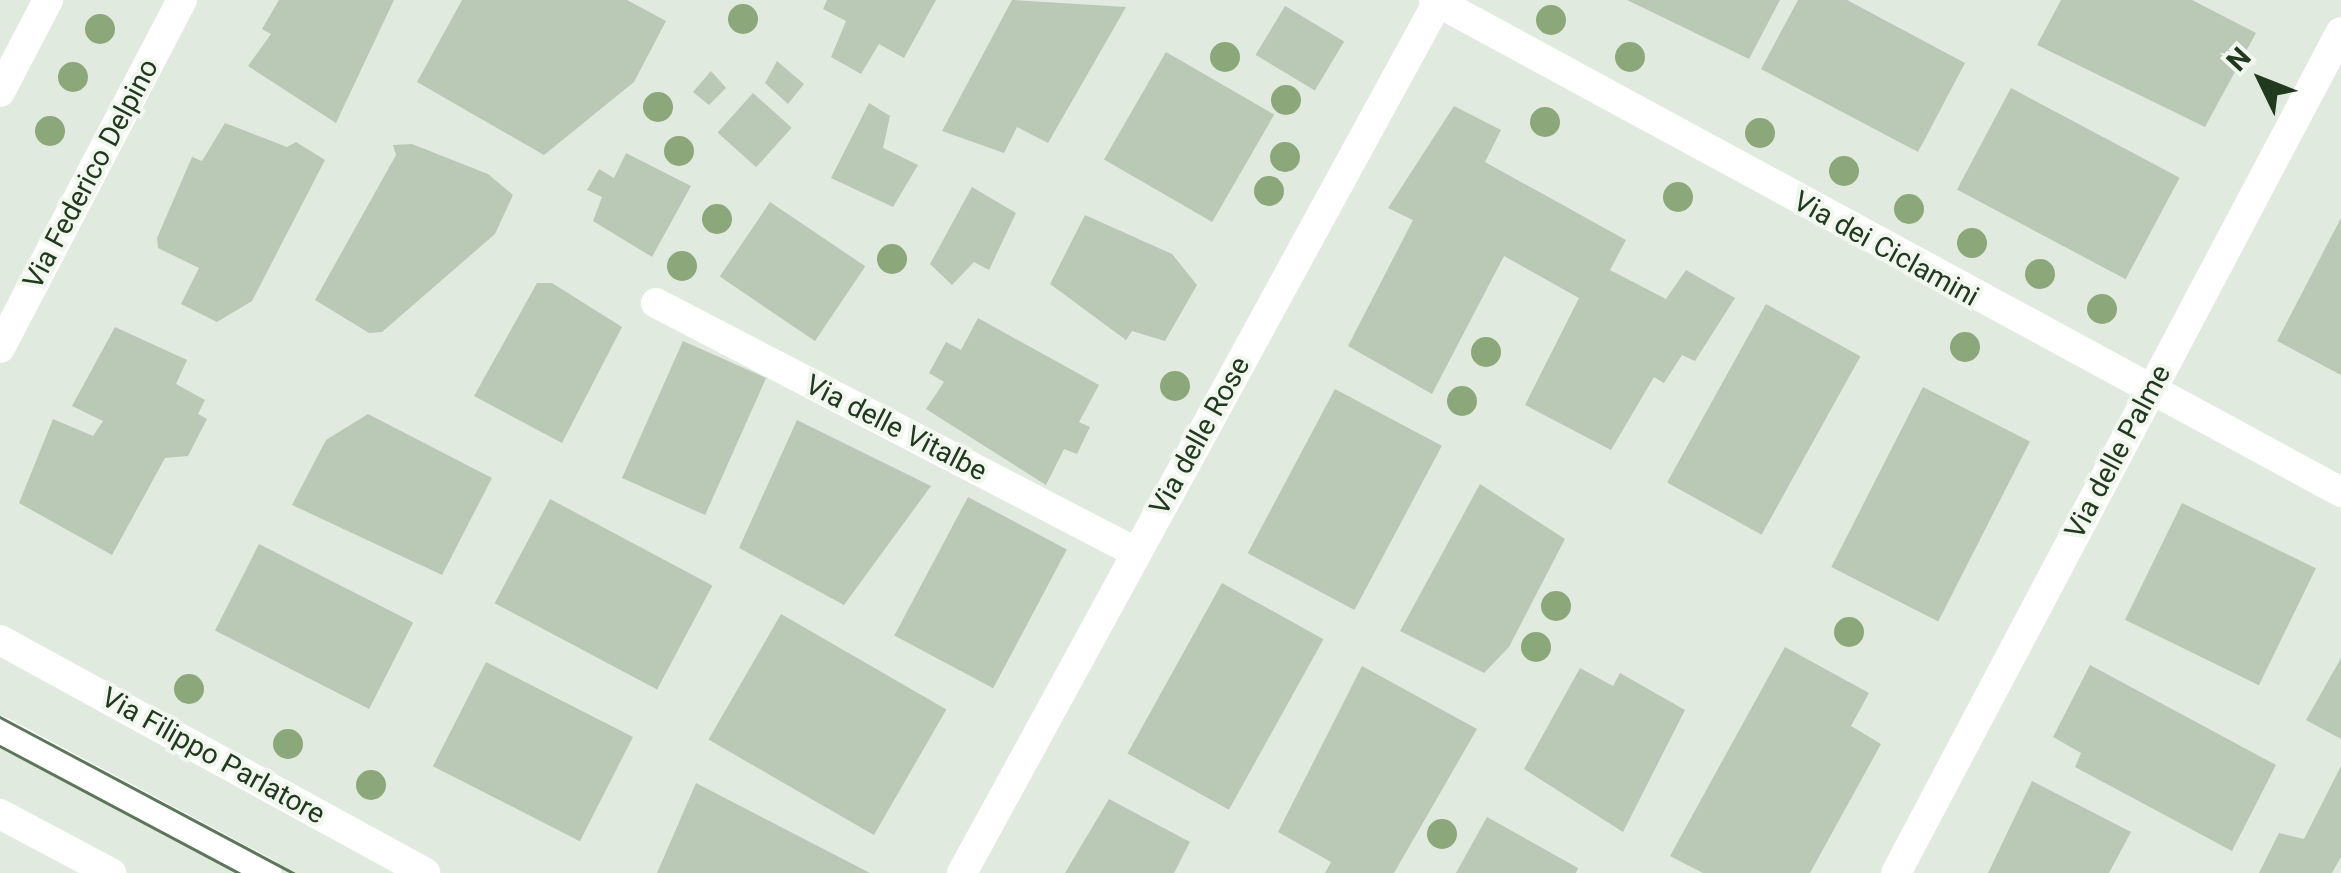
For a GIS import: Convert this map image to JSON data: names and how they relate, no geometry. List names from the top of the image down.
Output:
{
  "streets": {
    "street": [
      "Via Federico Delpino",
      "Via dei Ciclamini",
      "Via delle Vitalbe",
      "Via delle Rose",
      "Via delle Palme",
      "Via Filippo Parlatore"
    ]
  },
  "crossings": [
    ["Via dei Ciclamini", "Via delle Rose"],
    ["Via dei Ciclamini", "Via delle Palme"],
    ["Via delle Vitalbe", "Via delle Rose"]
  ],
  "north": "top left"
}
